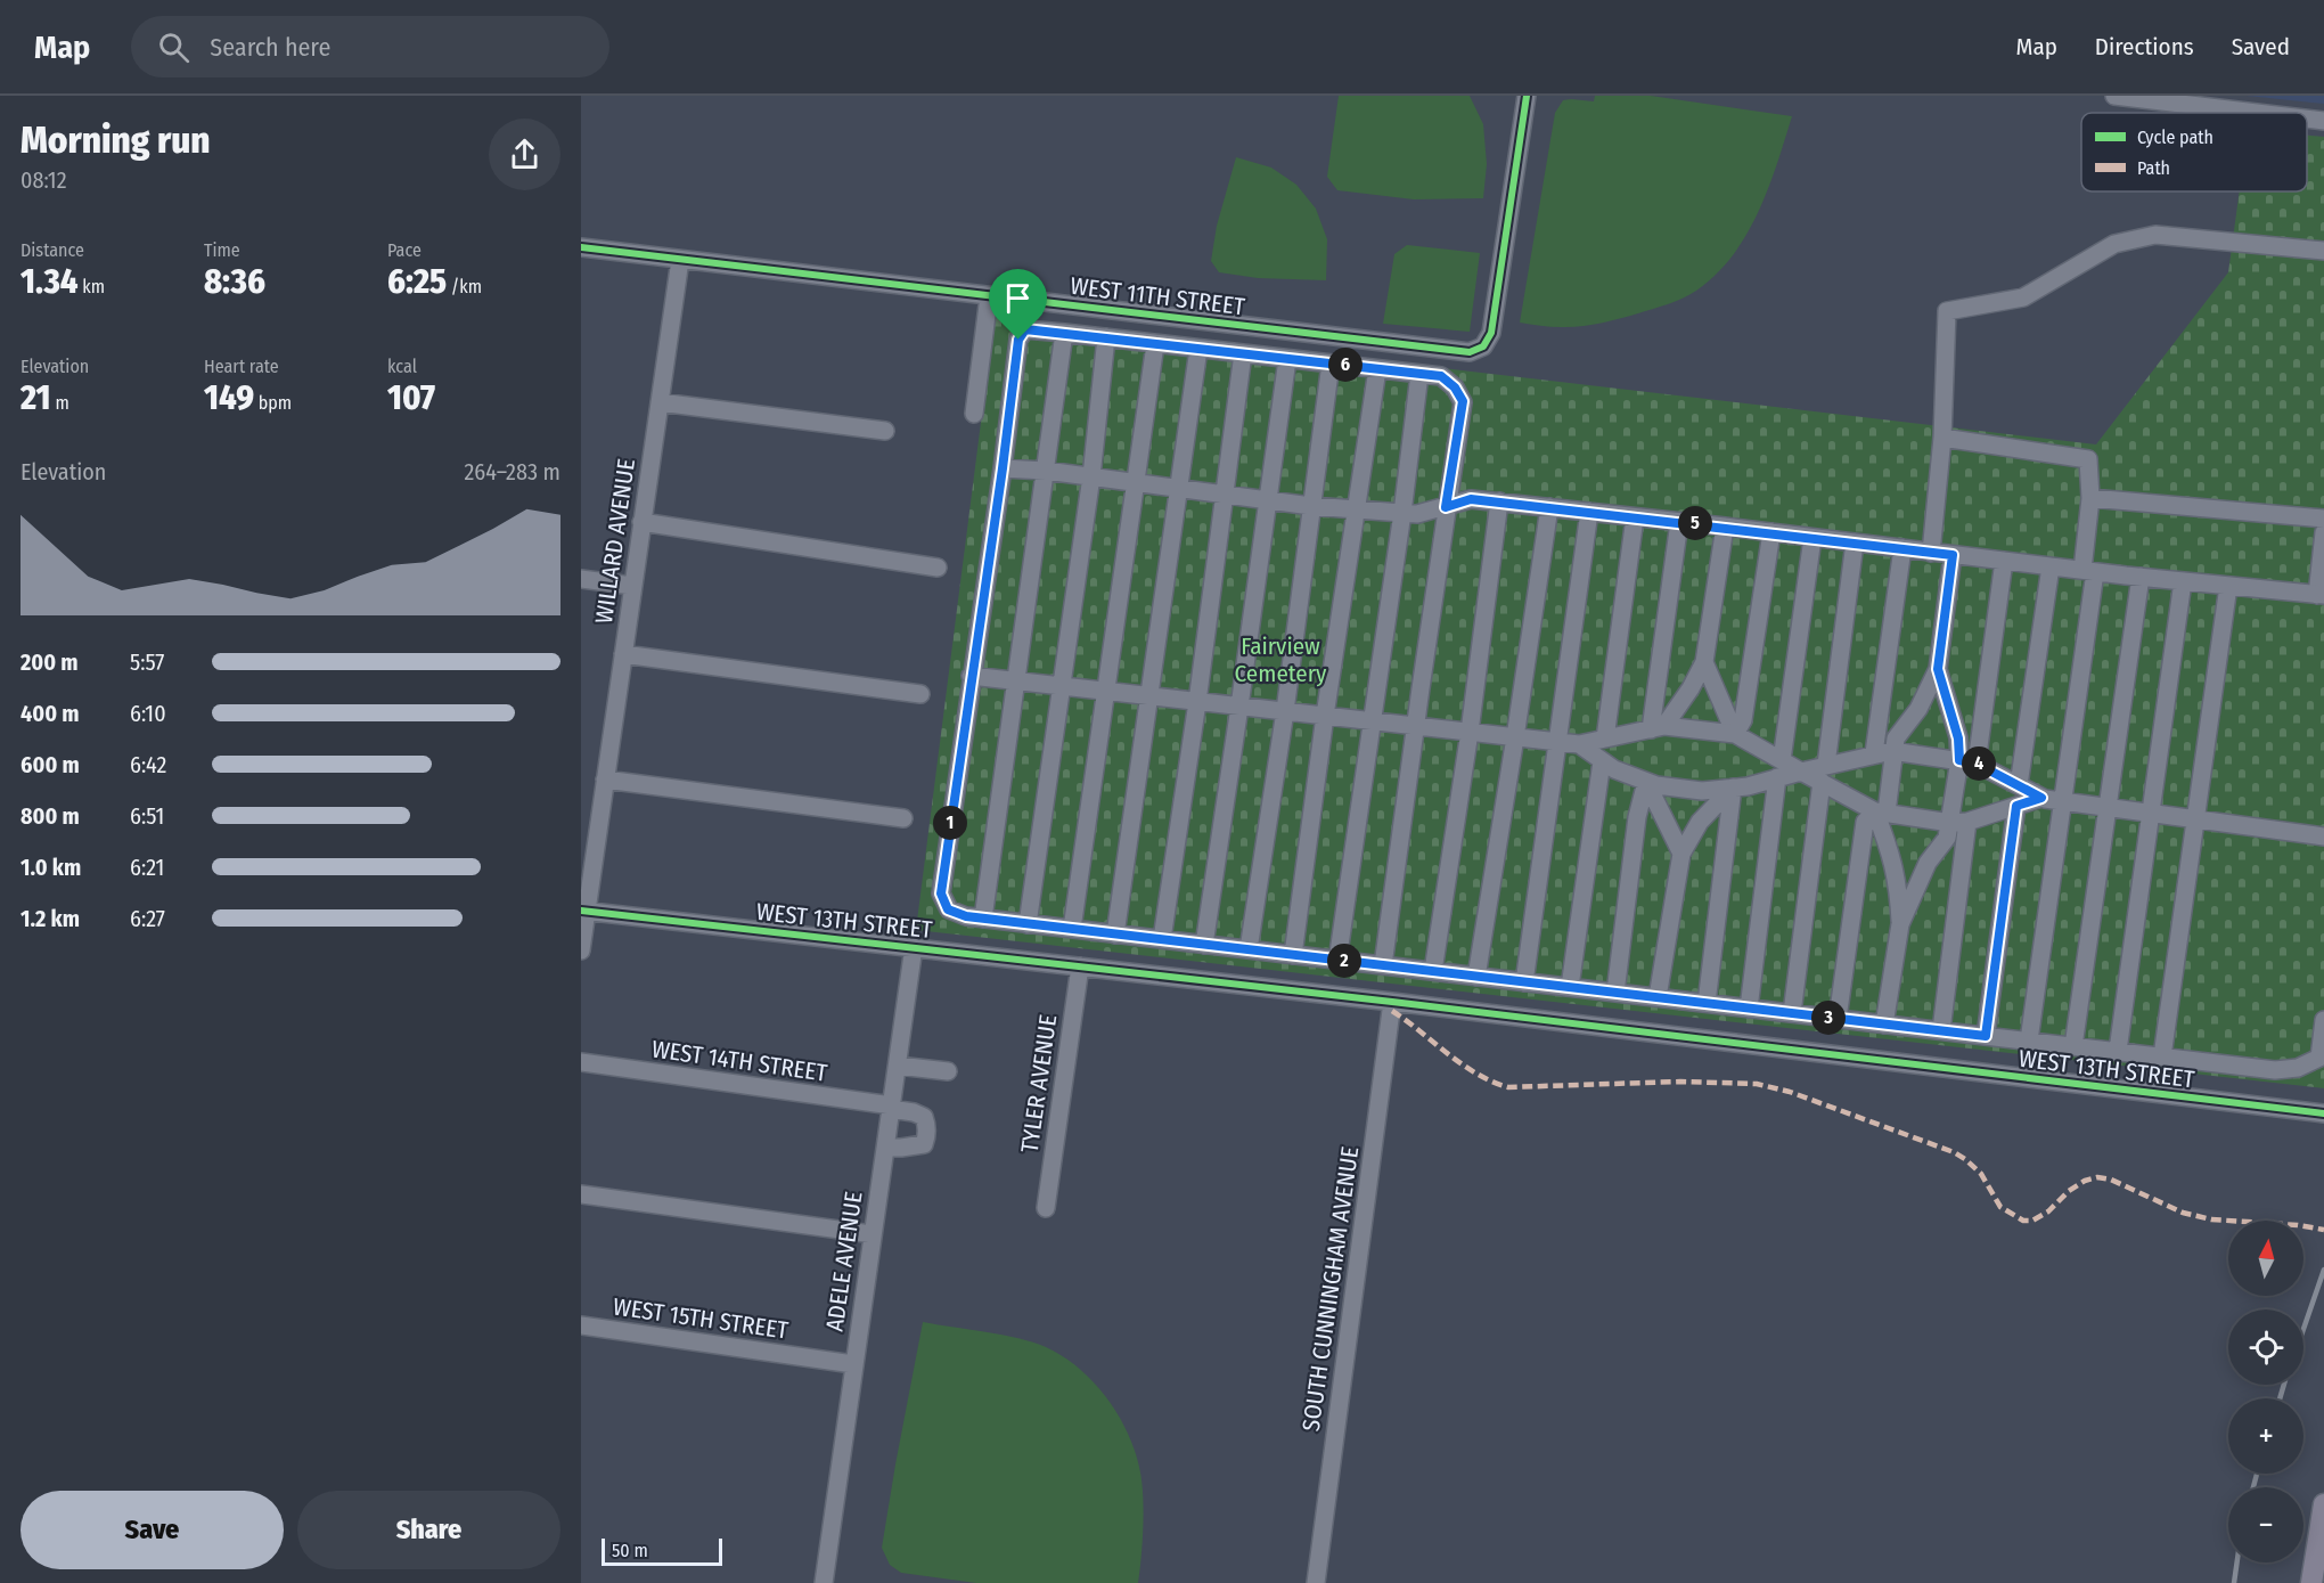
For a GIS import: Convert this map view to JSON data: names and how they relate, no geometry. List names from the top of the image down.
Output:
{
  "streets": {
    "street": [
      "WEST 11TH STREET",
      "WILLARD AVENUE",
      "WEST 13TH STREET",
      "WEST 14TH STREET",
      "TYLER AVENUE",
      "ADELE AVENUE",
      "SOUTH CUNNINGHAM AVENUE",
      "WEST 15TH STREET"
    ]
  },
  "crossings": [
    ["WEST 11TH STREET", "WILLARD AVENUE"],
    ["WILLARD AVENUE", "WEST 13TH STREET"],
    ["WEST 13TH STREET", "TYLER AVENUE"],
    ["WEST 13TH STREET", "ADELE AVENUE"],
    ["WEST 13TH STREET", "SOUTH CUNNINGHAM AVENUE"],
    ["WEST 14TH STREET", "ADELE AVENUE"],
    ["ADELE AVENUE", "WEST 15TH STREET"]
  ],
  "parks": ["Fairview Cemetery"],
  "legend": ["Cycle path", "Path"],
  "scale_bar": "50 m",
  "north": "top",
  "page": {
    "header": "Map",
    "search": "Search here",
    "nav": ["Map", "Directions", "Saved"],
    "heading": ["Morning run", "08:12"],
    "stats": [
      ["Distance", "1.34 km"],
      ["Time", "8:36"],
      ["Pace", "6:25 /km"],
      ["Elevation", "21 m"],
      ["Heart rate", "149 bpm"],
      ["kcal", "107"]
    ],
    "pins": [
      "6",
      "5",
      "4",
      "1",
      "2",
      "3"
    ],
    "chart": ["Elevation", "264–283 m"],
    "list": [
      {
        "name": "200 m",
        "note": "5:57"
      },
      {
        "name": "400 m",
        "note": "6:10"
      },
      {
        "name": "600 m",
        "note": "6:42"
      },
      {
        "name": "800 m",
        "note": "6:51"
      },
      {
        "name": "1.0 km",
        "note": "6:21"
      },
      {
        "name": "1.2 km",
        "note": "6:27"
      }
    ],
    "map_buttons": ["+", "−"],
    "buttons": ["Save", "Share"],
    "scale": "50 m"
  }
}
